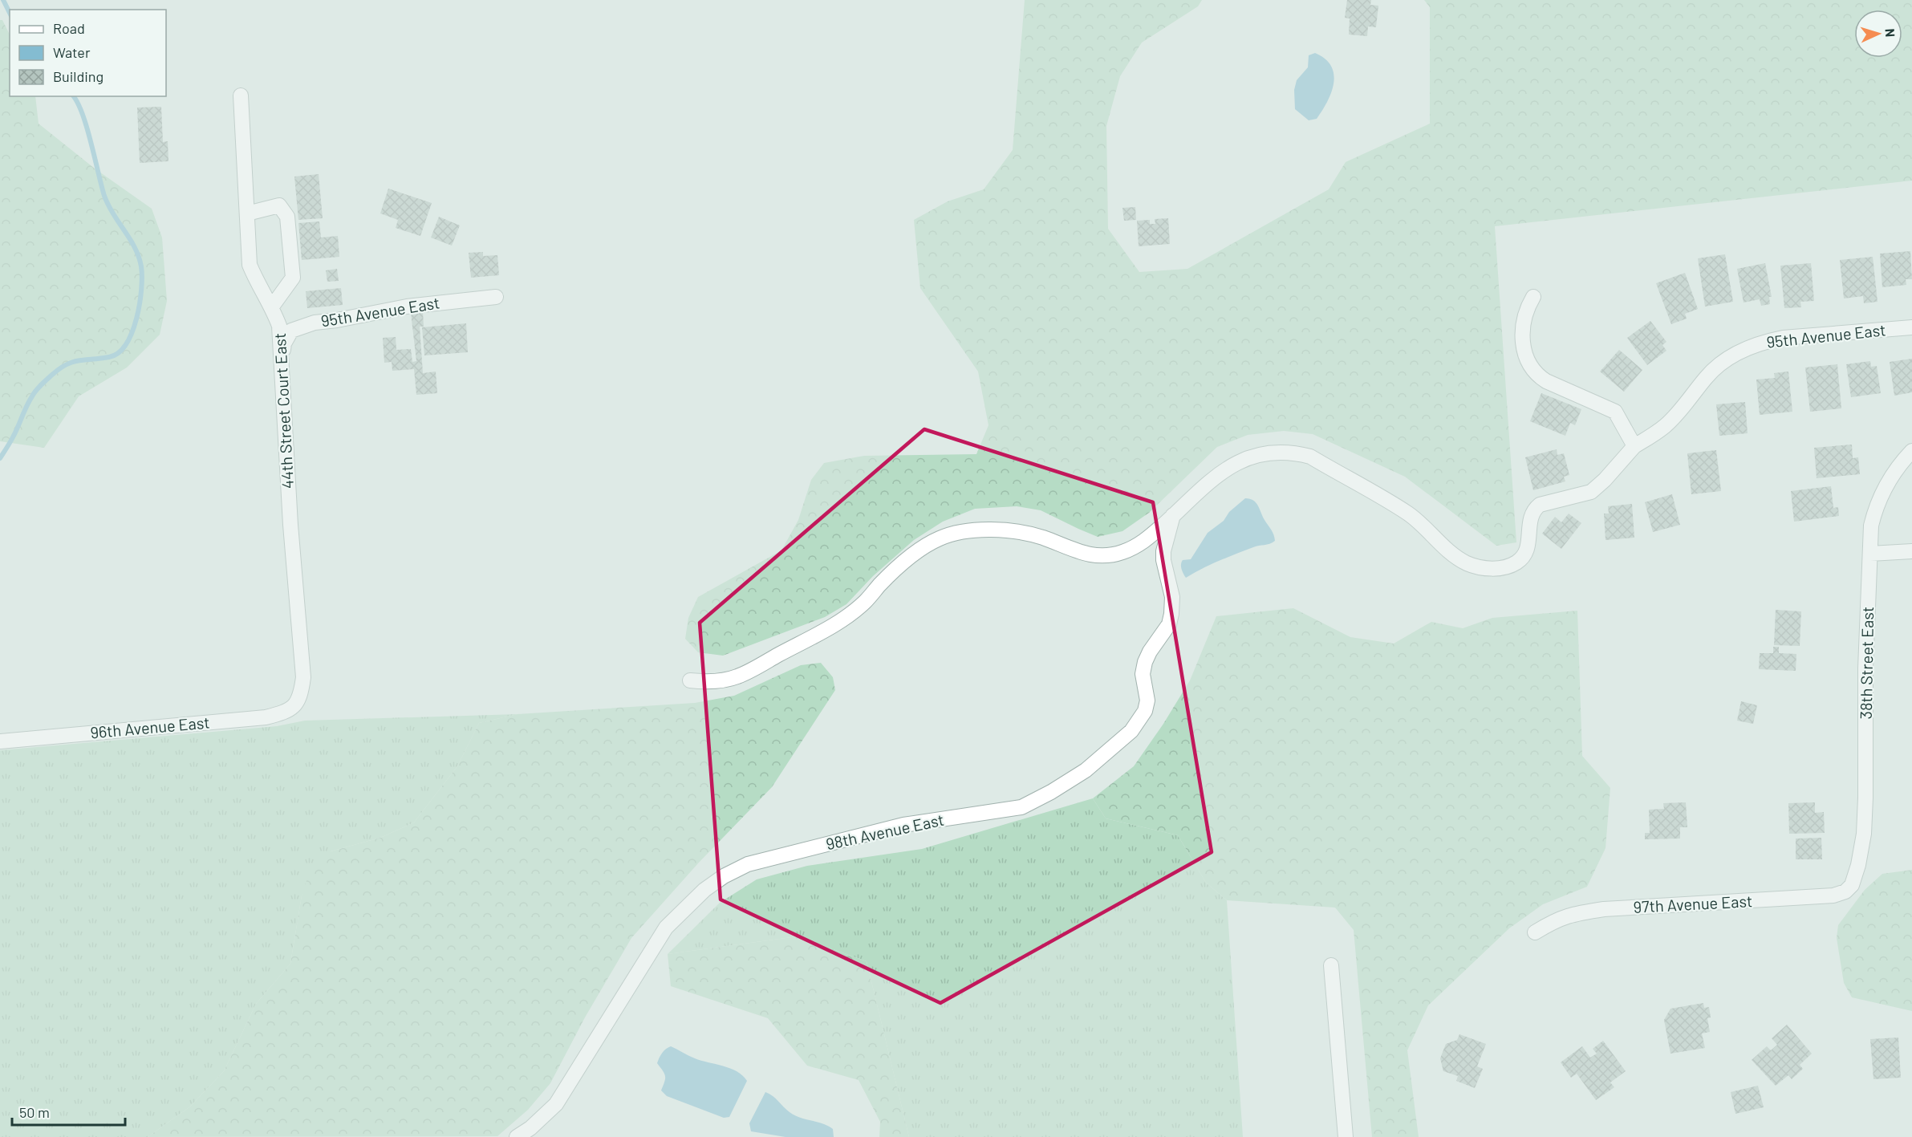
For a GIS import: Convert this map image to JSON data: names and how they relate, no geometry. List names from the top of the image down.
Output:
{
  "streets": {
    "street": [
      "95th Avenue East",
      "44th Street Court East",
      "38th Street East",
      "96th Avenue East",
      "98th Avenue East",
      "97th Avenue East"
    ]
  },
  "crossings": [
    ["95th Avenue East", "44th Street Court East"],
    ["95th Avenue East", "98th Avenue East"],
    ["44th Street Court East", "96th Avenue East"],
    ["38th Street East", "97th Avenue East"]
  ],
  "legend": ["Road", "Water", "Building"],
  "scale_bar": "50 m",
  "north": "right"
}
